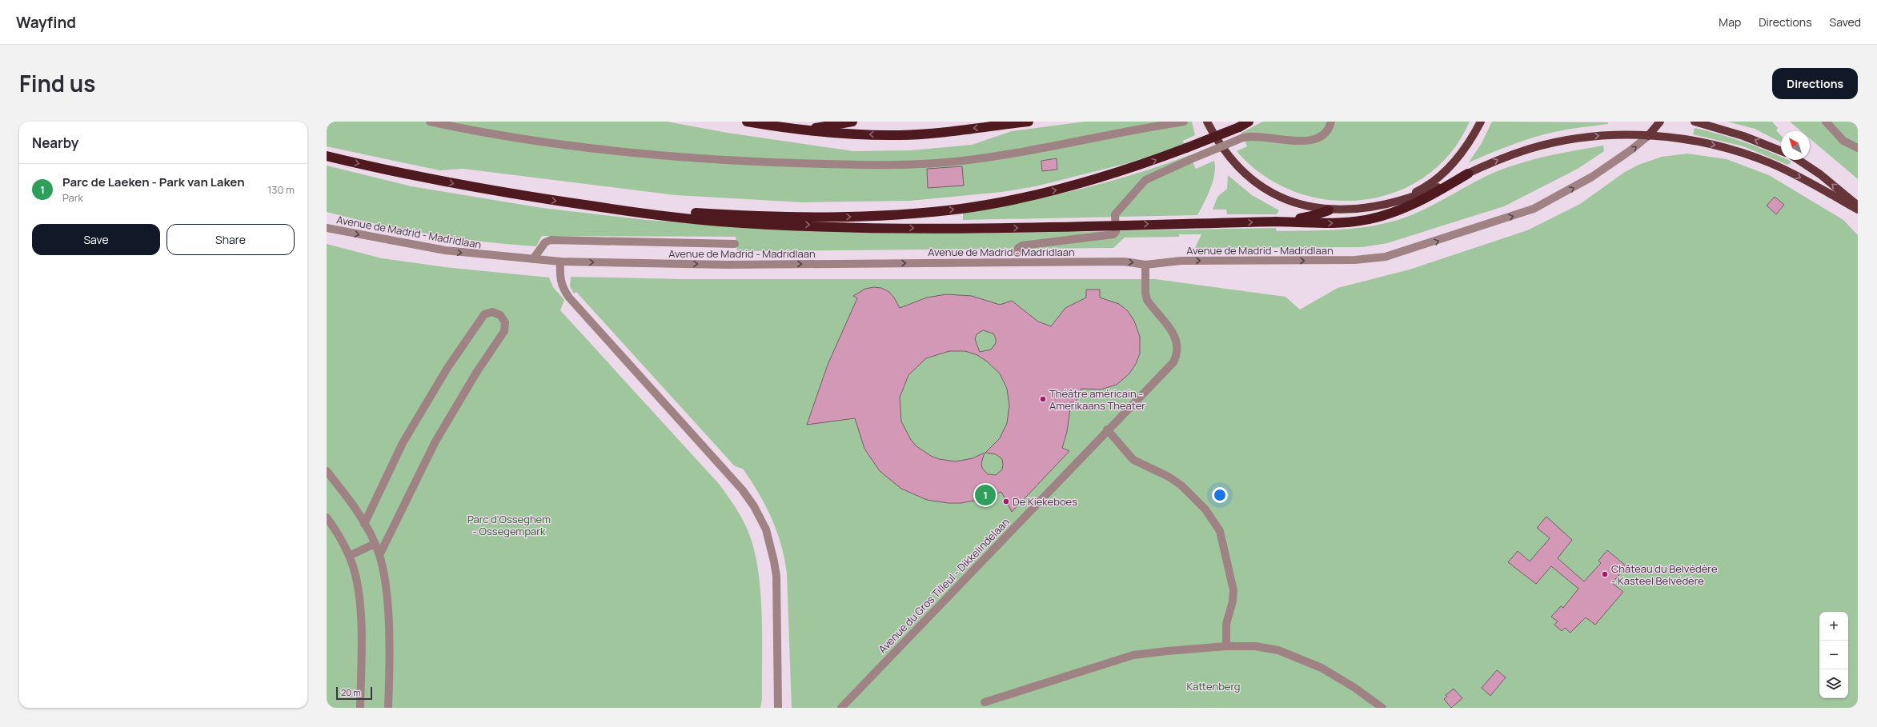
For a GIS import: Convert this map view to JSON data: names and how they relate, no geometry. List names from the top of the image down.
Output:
{
  "streets": {
    "street": ["Avenue de Madrid - Madridlaan", "Avenue du Gros Tilleul - Dikkelindelaan"]
  },
  "crossings": [
    ["Avenue de Madrid - Madridlaan", "Avenue du Gros Tilleul - Dikkelindelaan"]
  ],
  "one_way": ["Avenue de Madrid - Madridlaan"],
  "parks": ["Parc d'Osseghem - Ossegempark", "Kattenberg"],
  "places": ["Théâtre américain - Amerikaans Theater", "De Kiekeboes", "Château du Belvédère - Kasteel Belvédère"],
  "scale_bar": "20 m",
  "north": "top left",
  "page": {
    "header": "Wayfind",
    "nav": ["Map", "Directions", "Saved"],
    "title": "Find us",
    "buttons": [
      "Directions",
      ["Save", "Share"]
    ],
    "heading": "Nearby",
    "list": [
      {
        "mark": "1",
        "name": "Parc de Laeken - Park van Laken",
        "note": "Park",
        "value": "130 m"
      }
    ],
    "pins": "1",
    "map_buttons": ["+", "−"],
    "scale": "20 m"
  }
}
